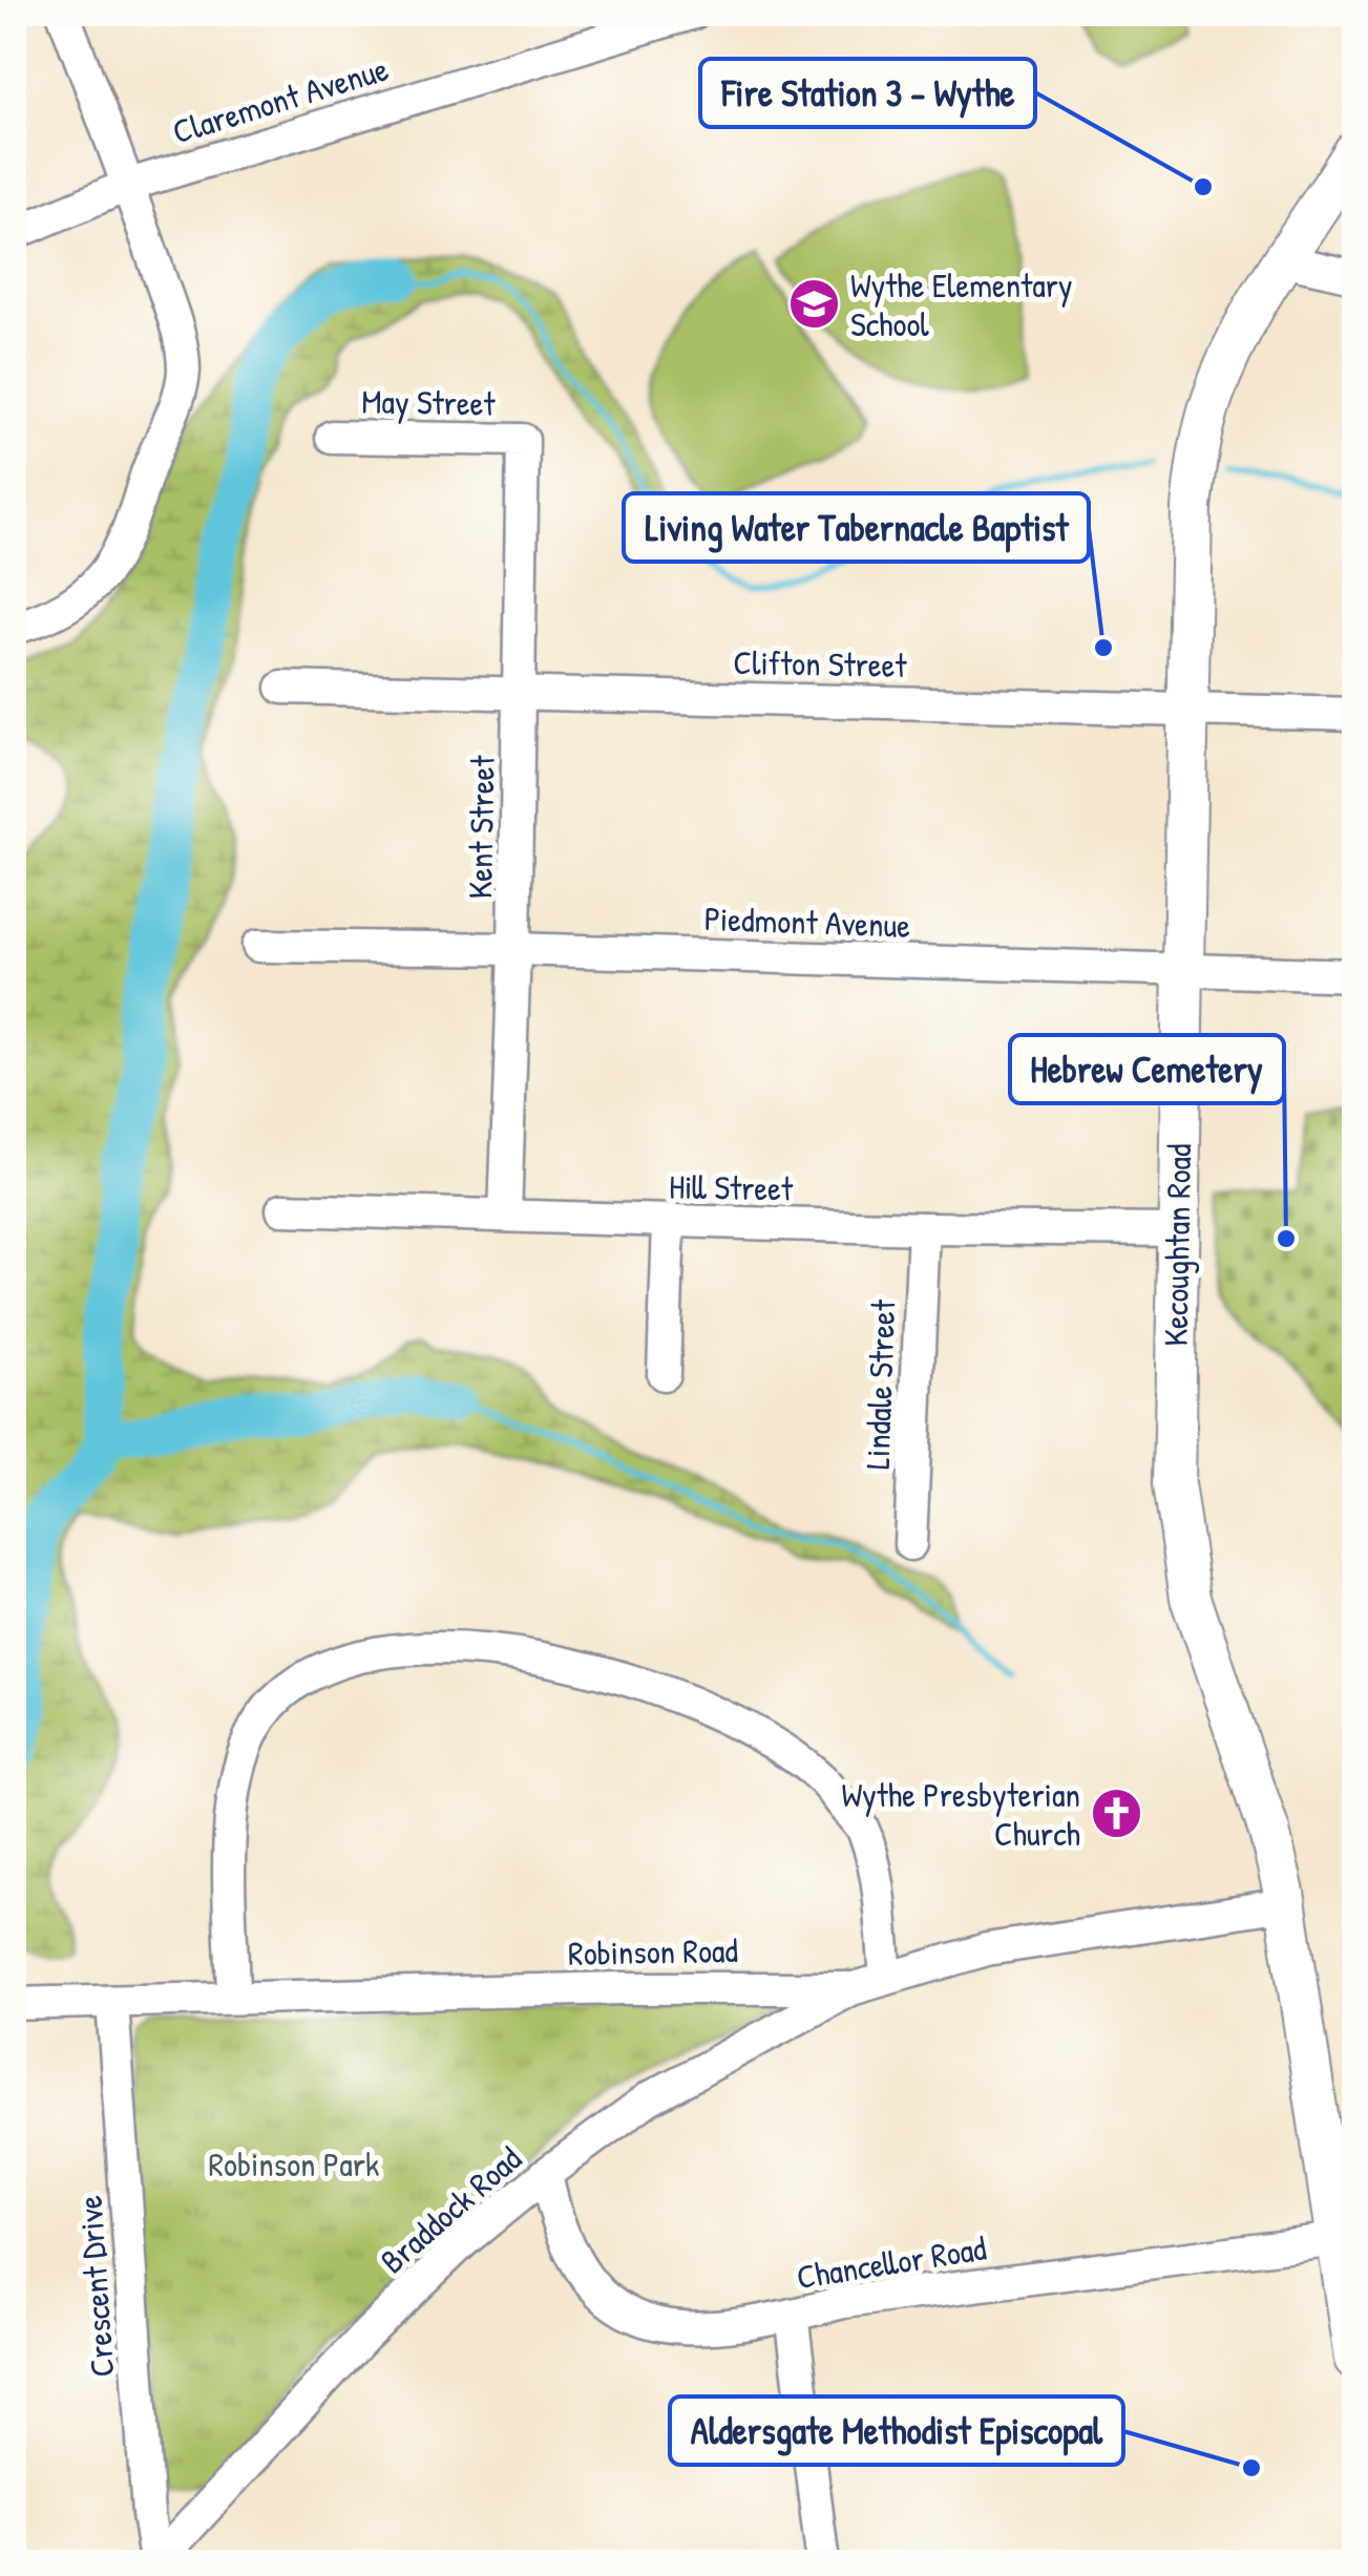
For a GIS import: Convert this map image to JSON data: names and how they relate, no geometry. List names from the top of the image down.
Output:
{
  "streets": {
    "main road": ["Kecoughtan Road"],
    "street": [
      "Claremont Avenue",
      "May Street",
      "Clifton Street",
      "Kent Street",
      "Piedmont Avenue",
      "Hill Street",
      "Lindale Street",
      "Robinson Road",
      "Braddock Road",
      "Chancellor Road",
      "Crescent Drive"
    ]
  },
  "crossings": [
    ["May Street", "Kent Street"],
    ["Clifton Street", "Kent Street"],
    ["Clifton Street", "Kecoughtan Road"],
    ["Kent Street", "Piedmont Avenue"],
    ["Kent Street", "Hill Street"],
    ["Piedmont Avenue", "Kecoughtan Road"],
    ["Hill Street", "Kecoughtan Road"],
    ["Hill Street", "Lindale Street"],
    ["Kecoughtan Road", "Robinson Road"],
    ["Kecoughtan Road", "Chancellor Road"],
    ["Robinson Road", "Braddock Road"],
    ["Robinson Road", "Crescent Drive"],
    ["Braddock Road", "Chancellor Road"],
    ["Braddock Road", "Crescent Drive"]
  ],
  "parks": ["Robinson Park"],
  "places": {
    "other": [
      "Fire Station 3 - Wythe",
      "Living Water Tabernacle Baptist",
      "Hebrew Cemetery",
      "Aldersgate Methodist Episcopal"
    ],
    "school or university": ["Wythe Elementary School"],
    "church": ["Wythe Presbyterian Church"]
  }
}
